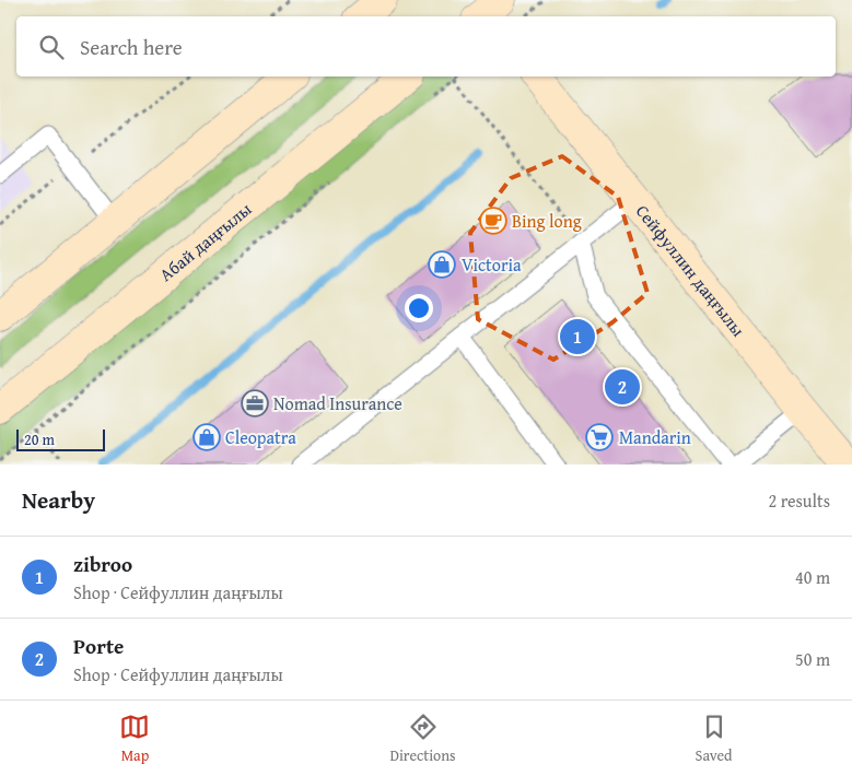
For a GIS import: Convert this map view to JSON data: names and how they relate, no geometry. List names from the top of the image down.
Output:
{
  "streets": {
    "main road": ["Абай даңғылы", "Сейфуллин даңғылы"]
  },
  "places": {
    "cafe": ["Bing long"],
    "shop": ["Victoria", "Cleopatra"],
    "office": ["Nomad Insurance"],
    "supermarket": ["Mandarin"]
  },
  "scale_bar": "20 m",
  "page": {
    "search": "Search here",
    "pins": ["1", "2"],
    "scale": "20 m",
    "heading": ["Nearby", "2 results"],
    "list": [
      {
        "mark": "1",
        "name": "zibroo",
        "note": "Shop · Сейфуллин даңғылы",
        "value": "40 m"
      },
      {
        "mark": "2",
        "name": "Porte",
        "note": "Shop · Сейфуллин даңғылы",
        "value": "50 m"
      }
    ],
    "nav": ["Map", "Directions", "Saved"]
  }
}
